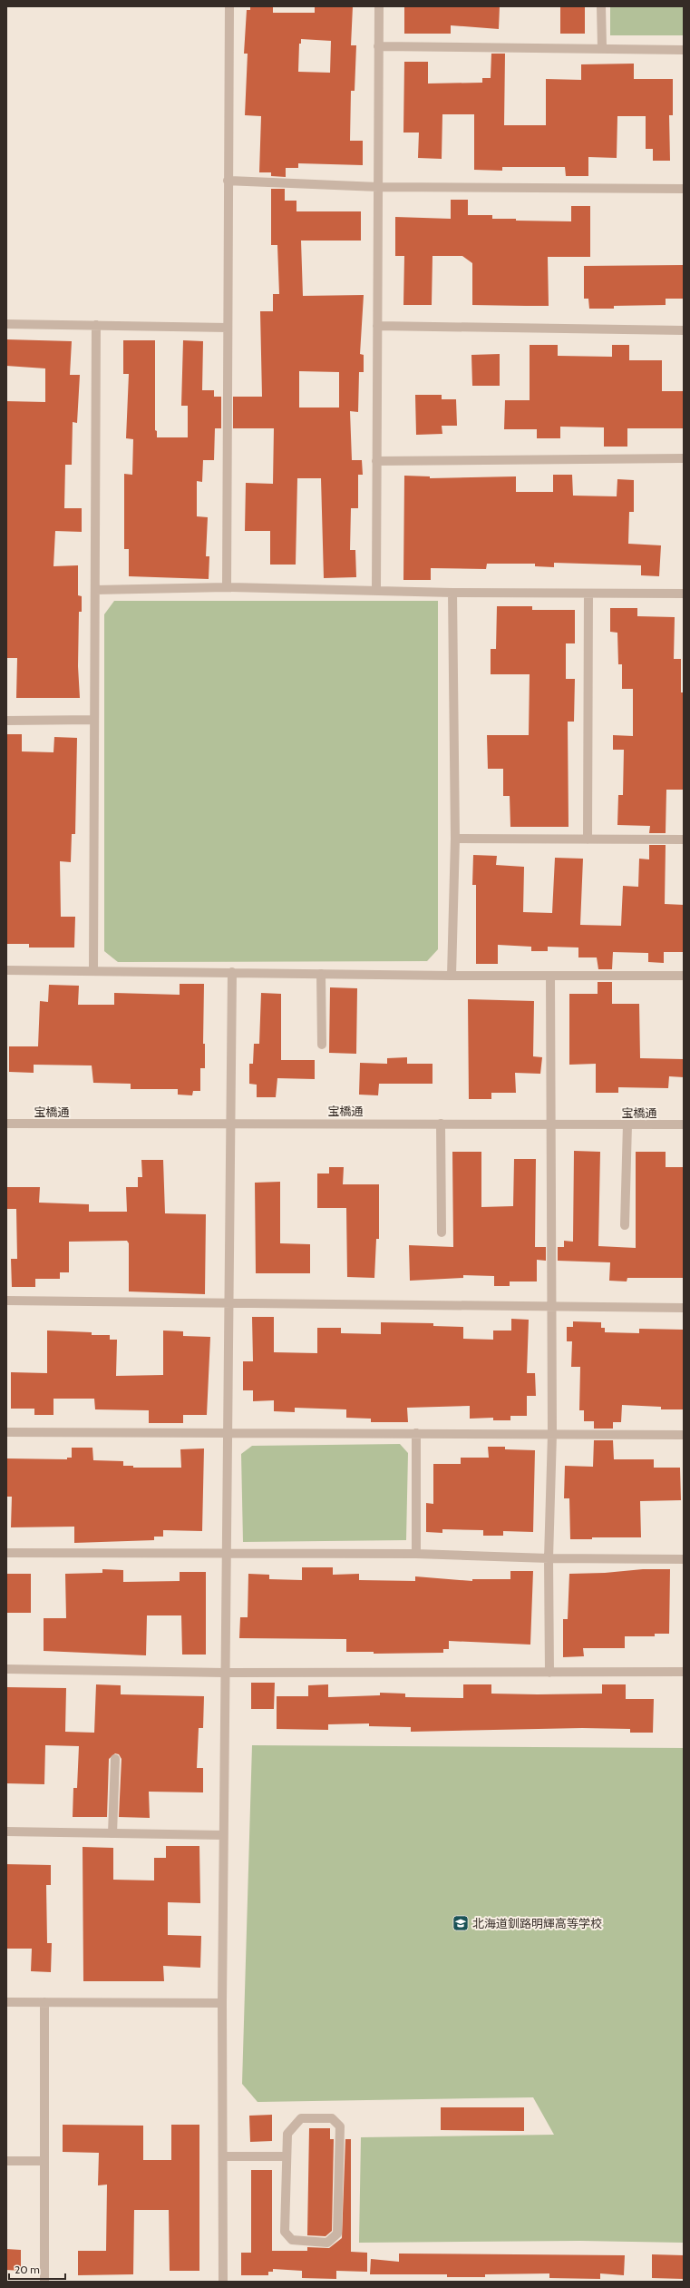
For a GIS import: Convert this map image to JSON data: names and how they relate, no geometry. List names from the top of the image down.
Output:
{
  "streets": {
    "street": ["宝橋通"]
  },
  "places": {
    "school or university": ["北海道釧路明輝高等学校"]
  },
  "scale_bar": "20 m"
}
